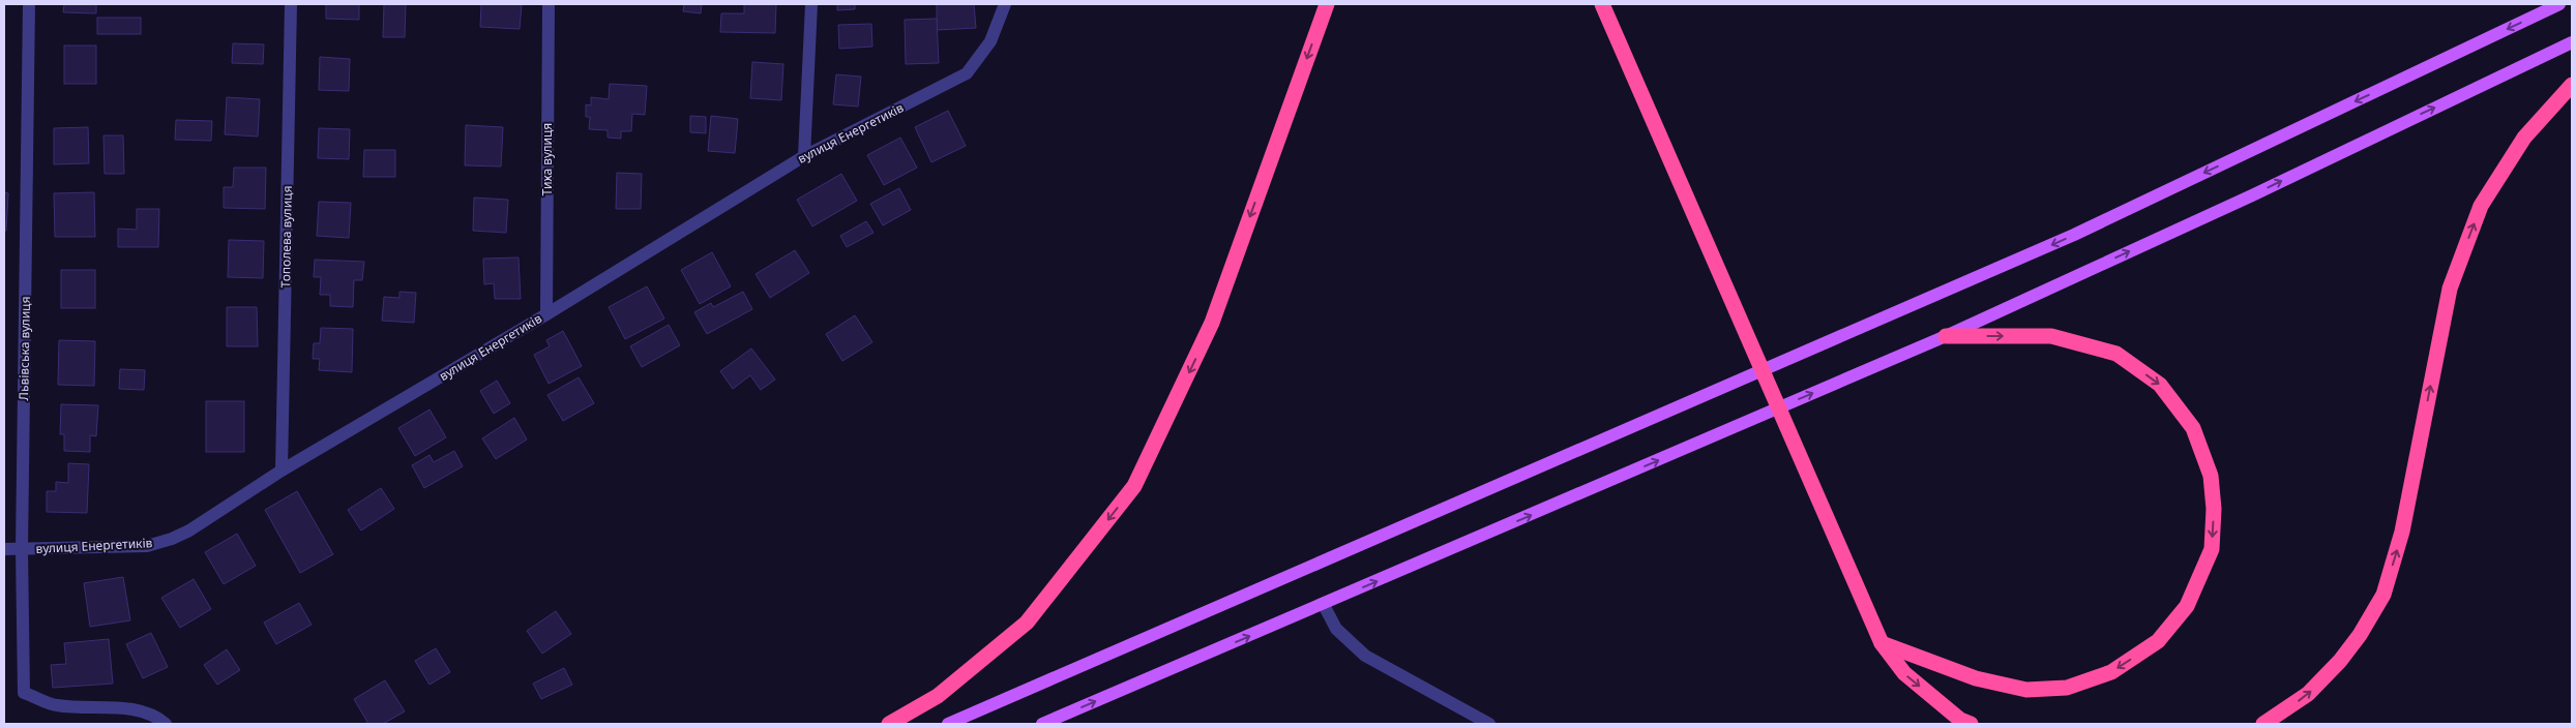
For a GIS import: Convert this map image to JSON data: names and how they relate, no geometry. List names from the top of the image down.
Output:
{
  "streets": {
    "street": [
      "вулиця Енергетиків",
      "Тиха вулиця",
      "Тополева вулиця",
      "Львівська вулиця"
    ]
  },
  "crossings": [
    ["вулиця Енергетиків", "Тиха вулиця"],
    ["вулиця Енергетиків", "Тополева вулиця"],
    ["вулиця Енергетиків", "Львівська вулиця"]
  ]
}
